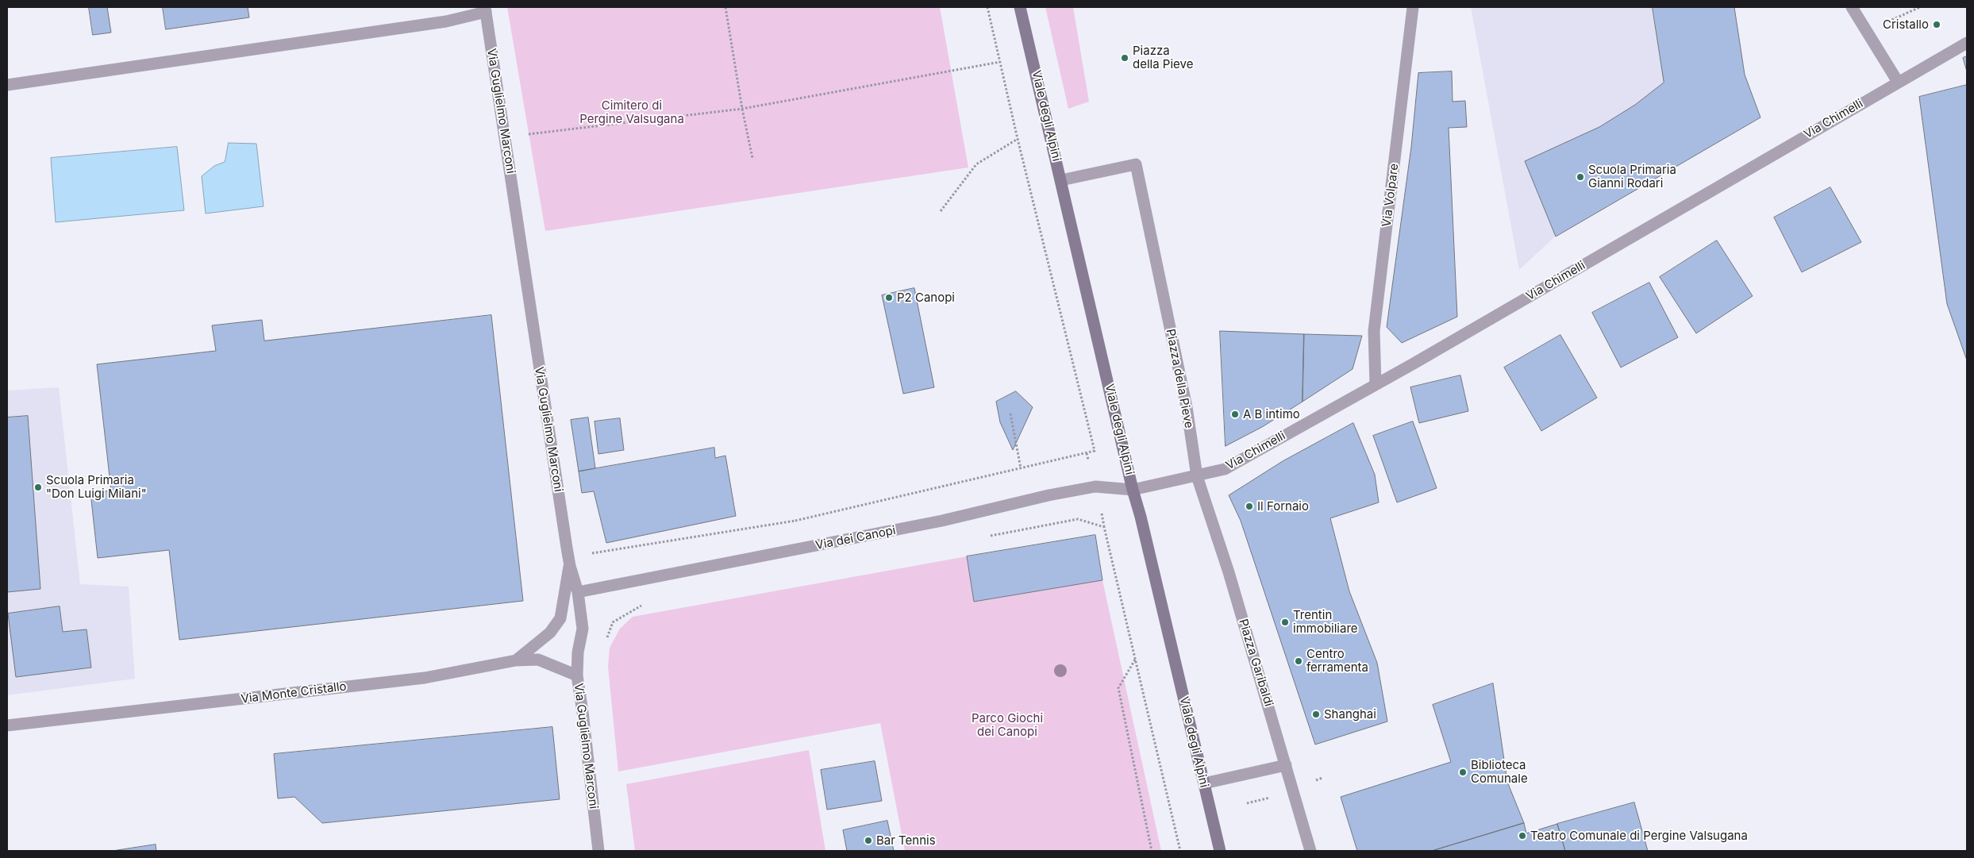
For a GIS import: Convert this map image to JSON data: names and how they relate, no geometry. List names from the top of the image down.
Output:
{
  "streets": {
    "main road": ["Viale degli Alpini"],
    "street": [
      "Via Guglielmo Marconi",
      "Via Chimelli",
      "Via Volpare",
      "Piazza della Pieve",
      "Via dei Canopi",
      "Piazza Garibaldi",
      "Via Monte Cristallo"
    ]
  },
  "crossings": [
    ["Via Guglielmo Marconi", "Via dei Canopi"],
    ["Via Guglielmo Marconi", "Via Monte Cristallo"],
    ["Viale degli Alpini", "Via Chimelli"],
    ["Viale degli Alpini", "Piazza della Pieve"],
    ["Viale degli Alpini", "Via dei Canopi"],
    ["Via Chimelli", "Via Volpare"],
    ["Via Chimelli", "Piazza della Pieve"],
    ["Via Chimelli", "Via dei Canopi"],
    ["Via Chimelli", "Piazza Garibaldi"],
    ["Piazza della Pieve", "Piazza Garibaldi"]
  ],
  "parks": ["Cimitero di Pergine Valsugana", "Parco Giochi dei Canopi"],
  "places": [
    "Cristallo",
    "Piazza della Pieve",
    "Scuola Primaria Gianni Rodari",
    "P2 Canopi",
    "A B intimo",
    "Scuola Primaria \"Don Luigi Milani\"",
    "Il Fornaio",
    "Trentin immobiliare",
    "Centro ferramenta",
    "Shanghai",
    "Biblioteca Comunale",
    "Teatro Comunale di Pergine Valsugana",
    "Bar Tennis"
  ]
}
